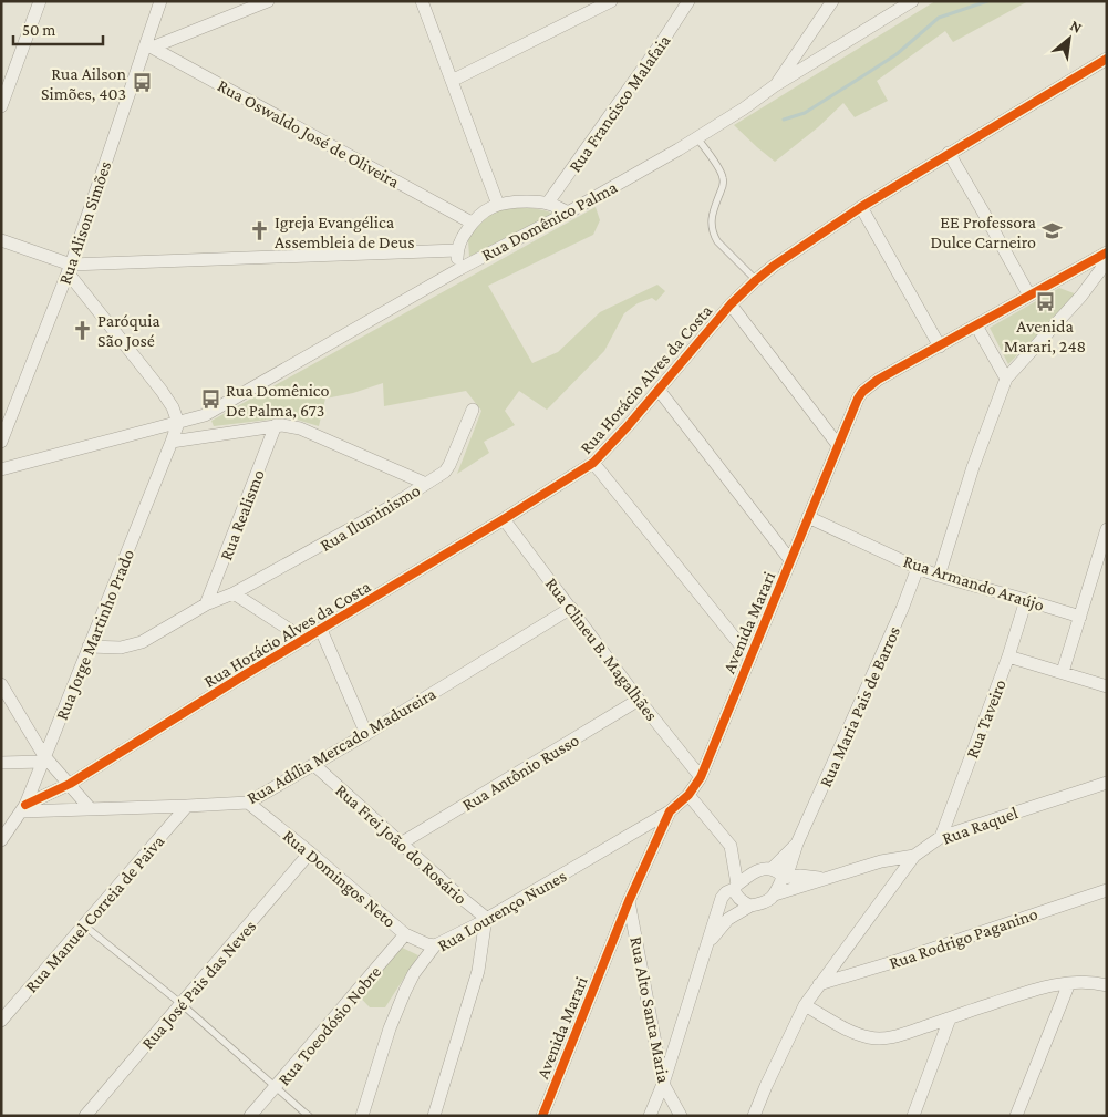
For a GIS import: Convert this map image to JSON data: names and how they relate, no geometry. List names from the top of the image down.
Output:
{
  "streets": {
    "street": [
      "Rua Francisco Malafaia",
      "Rua Oswaldo José de Oliveira",
      "Rua Domênico Palma",
      "Rua Alison Simões",
      "Rua Horácio Alves da Costa",
      "Rua Realismo",
      "Rua Iluminismo",
      "Rua Armando Araújo",
      "Avenida Marari",
      "Rua Jorge Martinho Prado",
      "Rua Clineu B. Magalhães",
      "Rua Maria Pais de Barros",
      "Rua Taveiro",
      "Rua Adília Mercado Madureira",
      "Rua Antônio Russo",
      "Rua Raquel",
      "Rua Frei João do Rosário",
      "Rua Domingos Neto",
      "Rua Lourenço Nunes",
      "Rua Manuel Correia de Paiva",
      "Rua Rodrigo Paganino",
      "Rua José Pais das Neves",
      "Rua Alto Santa Maria",
      "Rua Toeodósio Nobre"
    ]
  },
  "crossings": [
    ["Rua Oswaldo José de Oliveira", "Rua Alison Simões"],
    ["Rua Domênico Palma", "Rua Jorge Martinho Prado"],
    ["Rua Horácio Alves da Costa", "Rua Jorge Martinho Prado"],
    ["Rua Horácio Alves da Costa", "Rua Clineu B. Magalhães"],
    ["Rua Horácio Alves da Costa", "Rua Adília Mercado Madureira"],
    ["Rua Realismo", "Rua Iluminismo"],
    ["Rua Iluminismo", "Rua Jorge Martinho Prado"],
    ["Rua Armando Araújo", "Avenida Marari"],
    ["Rua Armando Araújo", "Rua Maria Pais de Barros"],
    ["Rua Armando Araújo", "Rua Taveiro"],
    ["Avenida Marari", "Rua Clineu B. Magalhães"],
    ["Avenida Marari", "Rua Lourenço Nunes"],
    ["Avenida Marari", "Rua Alto Santa Maria"],
    ["Rua Jorge Martinho Prado", "Rua Adília Mercado Madureira"],
    ["Rua Clineu B. Magalhães", "Rua Adília Mercado Madureira"],
    ["Rua Clineu B. Magalhães", "Rua Antônio Russo"],
    ["Rua Maria Pais de Barros", "Rua Raquel"],
    ["Rua Taveiro", "Rua Raquel"],
    ["Rua Adília Mercado Madureira", "Rua Frei João do Rosário"],
    ["Rua Adília Mercado Madureira", "Rua Domingos Neto"],
    ["Rua Adília Mercado Madureira", "Rua Manuel Correia de Paiva"],
    ["Rua Antônio Russo", "Rua Frei João do Rosário"],
    ["Rua Frei João do Rosário", "Rua Lourenço Nunes"],
    ["Rua Domingos Neto", "Rua Lourenço Nunes"],
    ["Rua Domingos Neto", "Rua José Pais das Neves"],
    ["Rua Domingos Neto", "Rua Toeodósio Nobre"]
  ],
  "places": {
    "bus stop": ["Rua Ailson Simões, 403", "Avenida Marari, 248", "Rua Domênico De Palma, 673"],
    "church": ["Igreja Evangélica Assembleia de Deus", "Paróquia São José"],
    "school or university": ["EE Professora Dulce Carneiro"]
  },
  "scale_bar": "50 m",
  "north": "top right"
}
